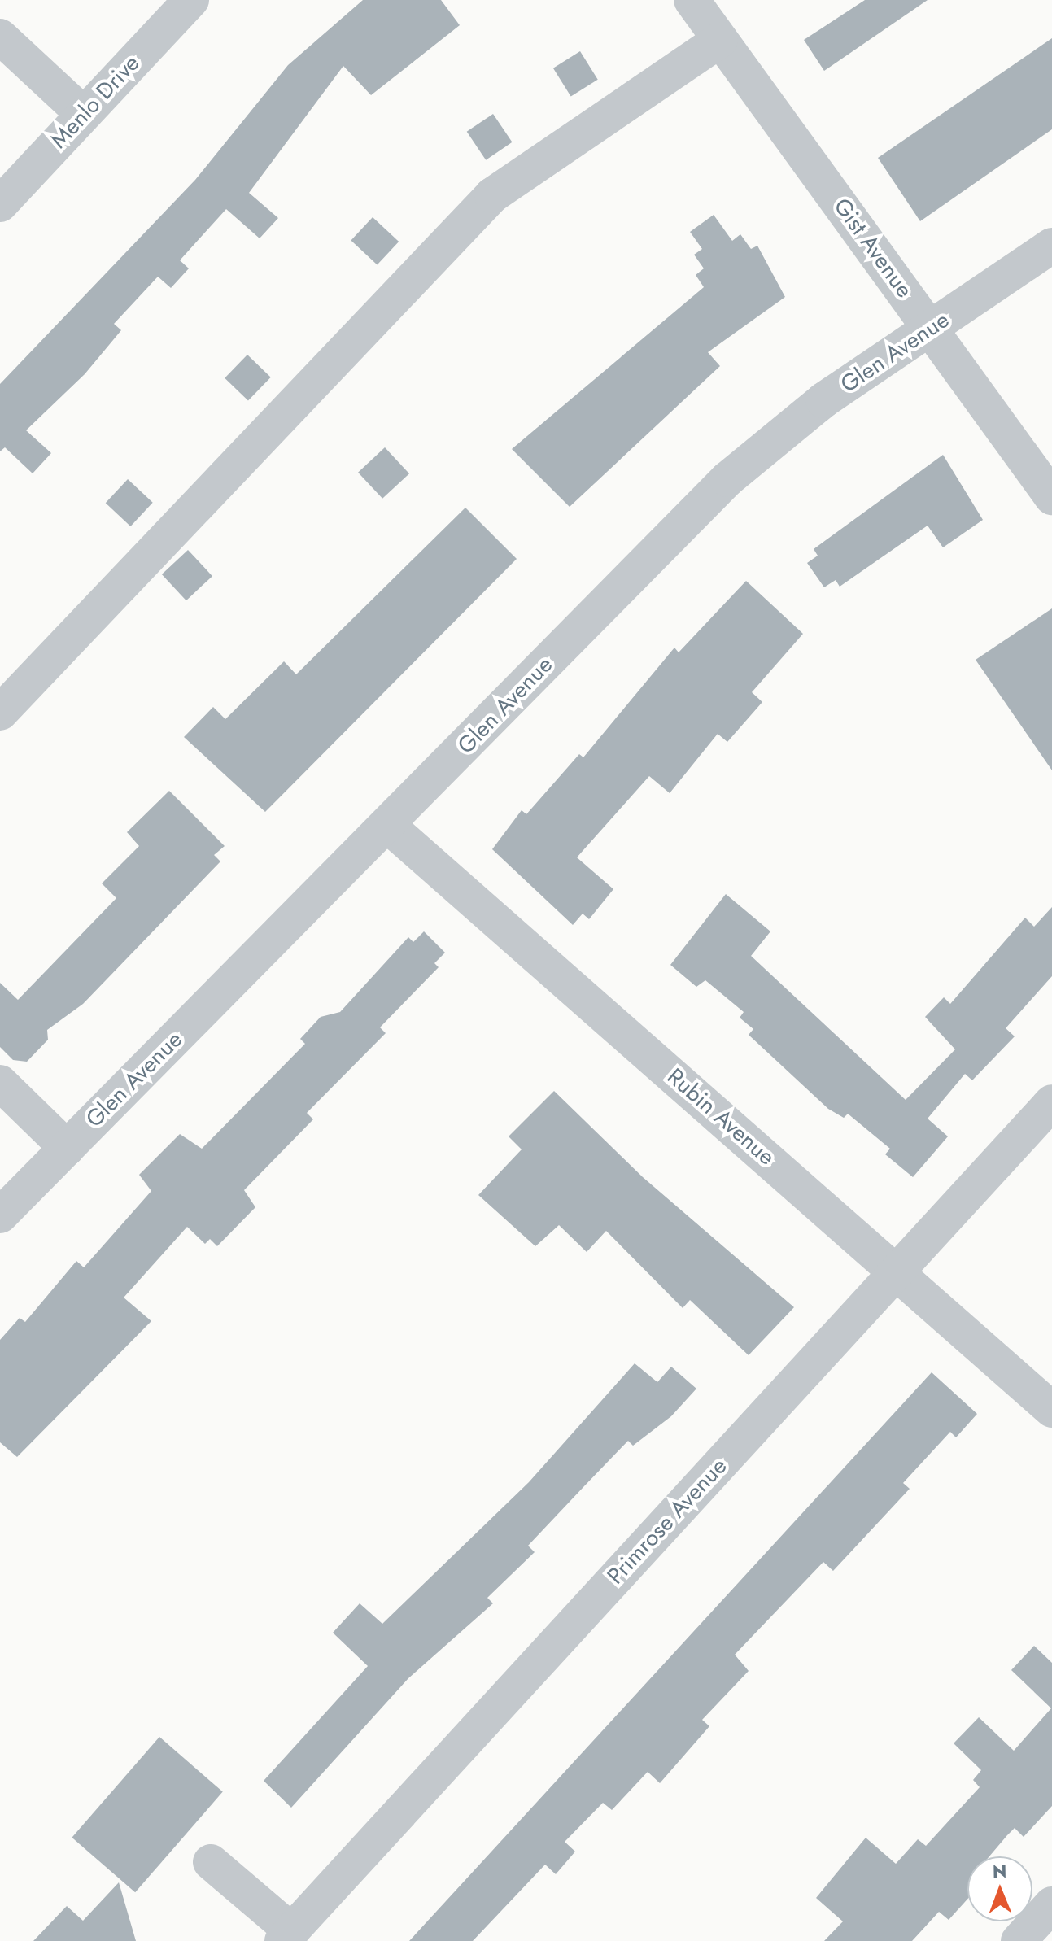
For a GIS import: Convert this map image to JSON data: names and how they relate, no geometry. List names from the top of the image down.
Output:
{
  "streets": {
    "street": [
      "Menlo Drive",
      "Gist Avenue",
      "Glen Avenue",
      "Rubin Avenue",
      "Primrose Avenue"
    ]
  },
  "crossings": [
    ["Gist Avenue", "Glen Avenue"],
    ["Glen Avenue", "Rubin Avenue"],
    ["Rubin Avenue", "Primrose Avenue"]
  ],
  "north": "top"
}
